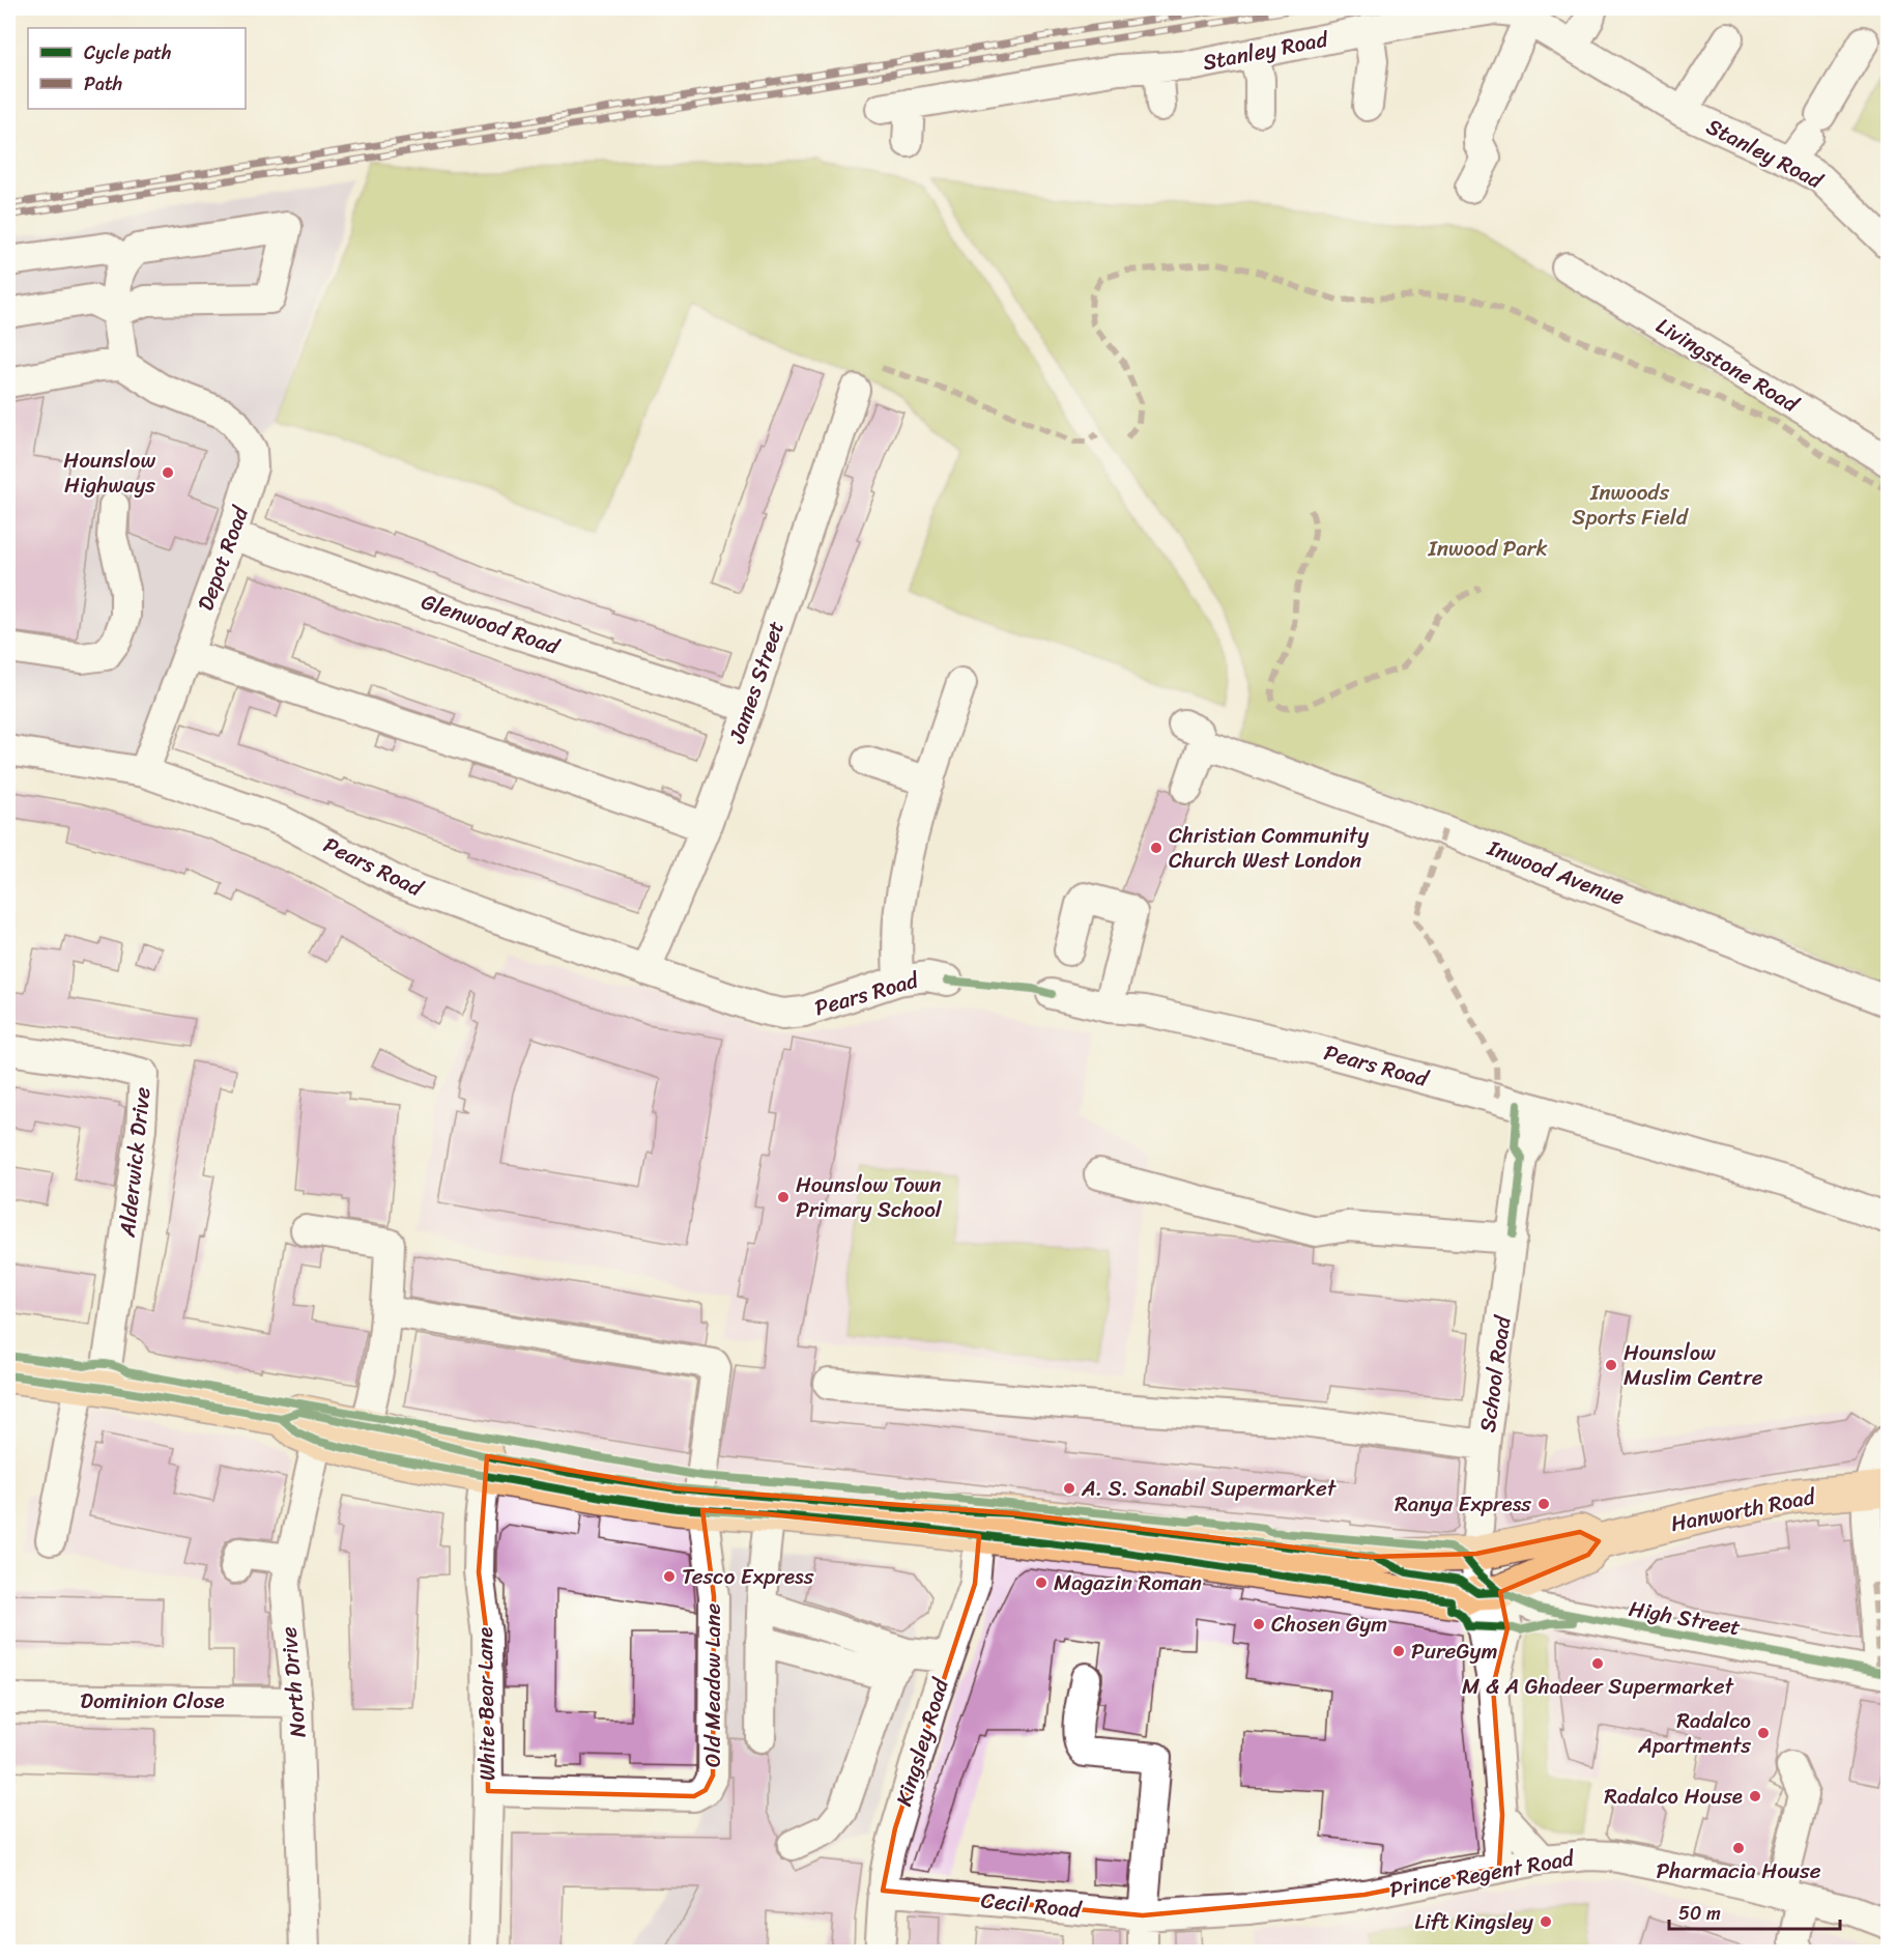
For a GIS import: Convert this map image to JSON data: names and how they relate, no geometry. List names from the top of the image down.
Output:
{
  "streets": {
    "main road": ["Hanworth Road"],
    "street": [
      "Stanley Road",
      "Livingstone Road",
      "Depot Road",
      "Glenwood Road",
      "James Street",
      "Pears Road",
      "Inwood Avenue",
      "Alderwick Drive",
      "School Road",
      "High Street",
      "North Drive",
      "Old Meadow Lane",
      "Dominion Close",
      "White Bear Lane",
      "Kingsley Road",
      "Prince Regent Road",
      "Cecil Road"
    ]
  },
  "crossings": [
    ["Depot Road", "Glenwood Road"],
    ["Depot Road", "Pears Road"],
    ["Glenwood Road", "James Street"],
    ["James Street", "Pears Road"],
    ["Pears Road", "School Road"],
    ["School Road", "Hanworth Road"],
    ["School Road", "High Street"],
    ["School Road", "Prince Regent Road"],
    ["Hanworth Road", "High Street"],
    ["North Drive", "Dominion Close"],
    ["Old Meadow Lane", "White Bear Lane"],
    ["Kingsley Road", "Cecil Road"],
    ["Prince Regent Road", "Cecil Road"]
  ],
  "parks": ["Inwoods Sports Field", "Inwood Park"],
  "places": [
    "Hounslow Highways",
    "Christian Community Church West London",
    "Hounslow Town Primary School",
    "Hounslow Muslim Centre",
    "A. S. Sanabil Supermarket",
    "Ranya Express",
    "Tesco Express",
    "Magazin Roman",
    "Chosen Gym",
    "PureGym",
    "M & A Ghadeer Supermarket",
    "Radalco Apartments",
    "Radalco House",
    "Pharmacia House",
    "Lift Kingsley"
  ],
  "legend": ["Cycle path", "Path"],
  "scale_bar": "50 m"
}
